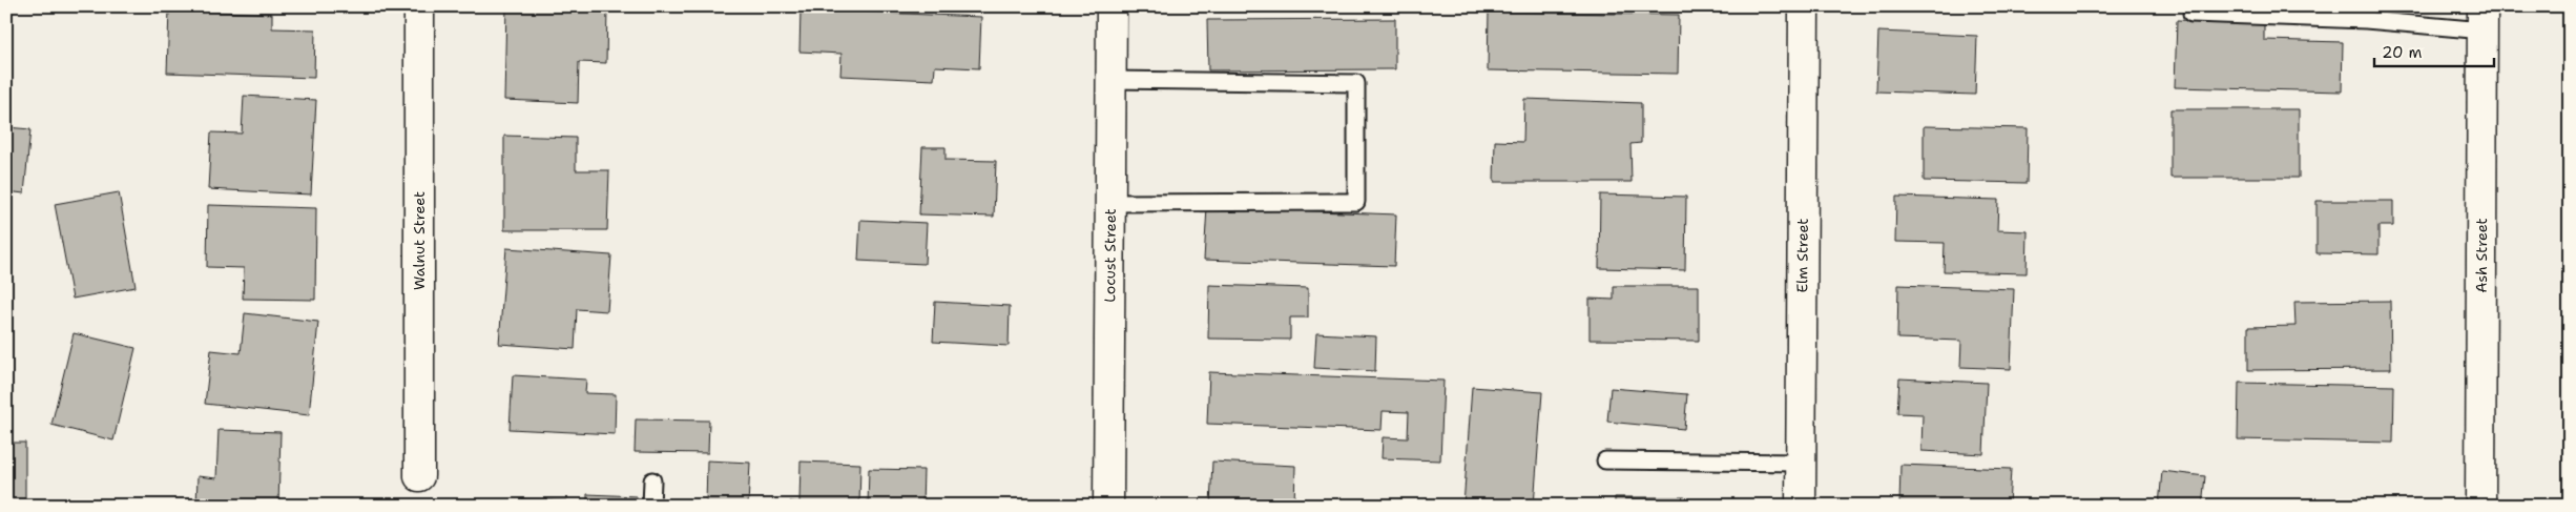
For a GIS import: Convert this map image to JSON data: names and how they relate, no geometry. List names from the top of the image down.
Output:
{
  "streets": {
    "street": [
      "Walnut Street",
      "Locust Street",
      "Ash Street",
      "Elm Street"
    ]
  },
  "scale_bar": "20 m"
}
